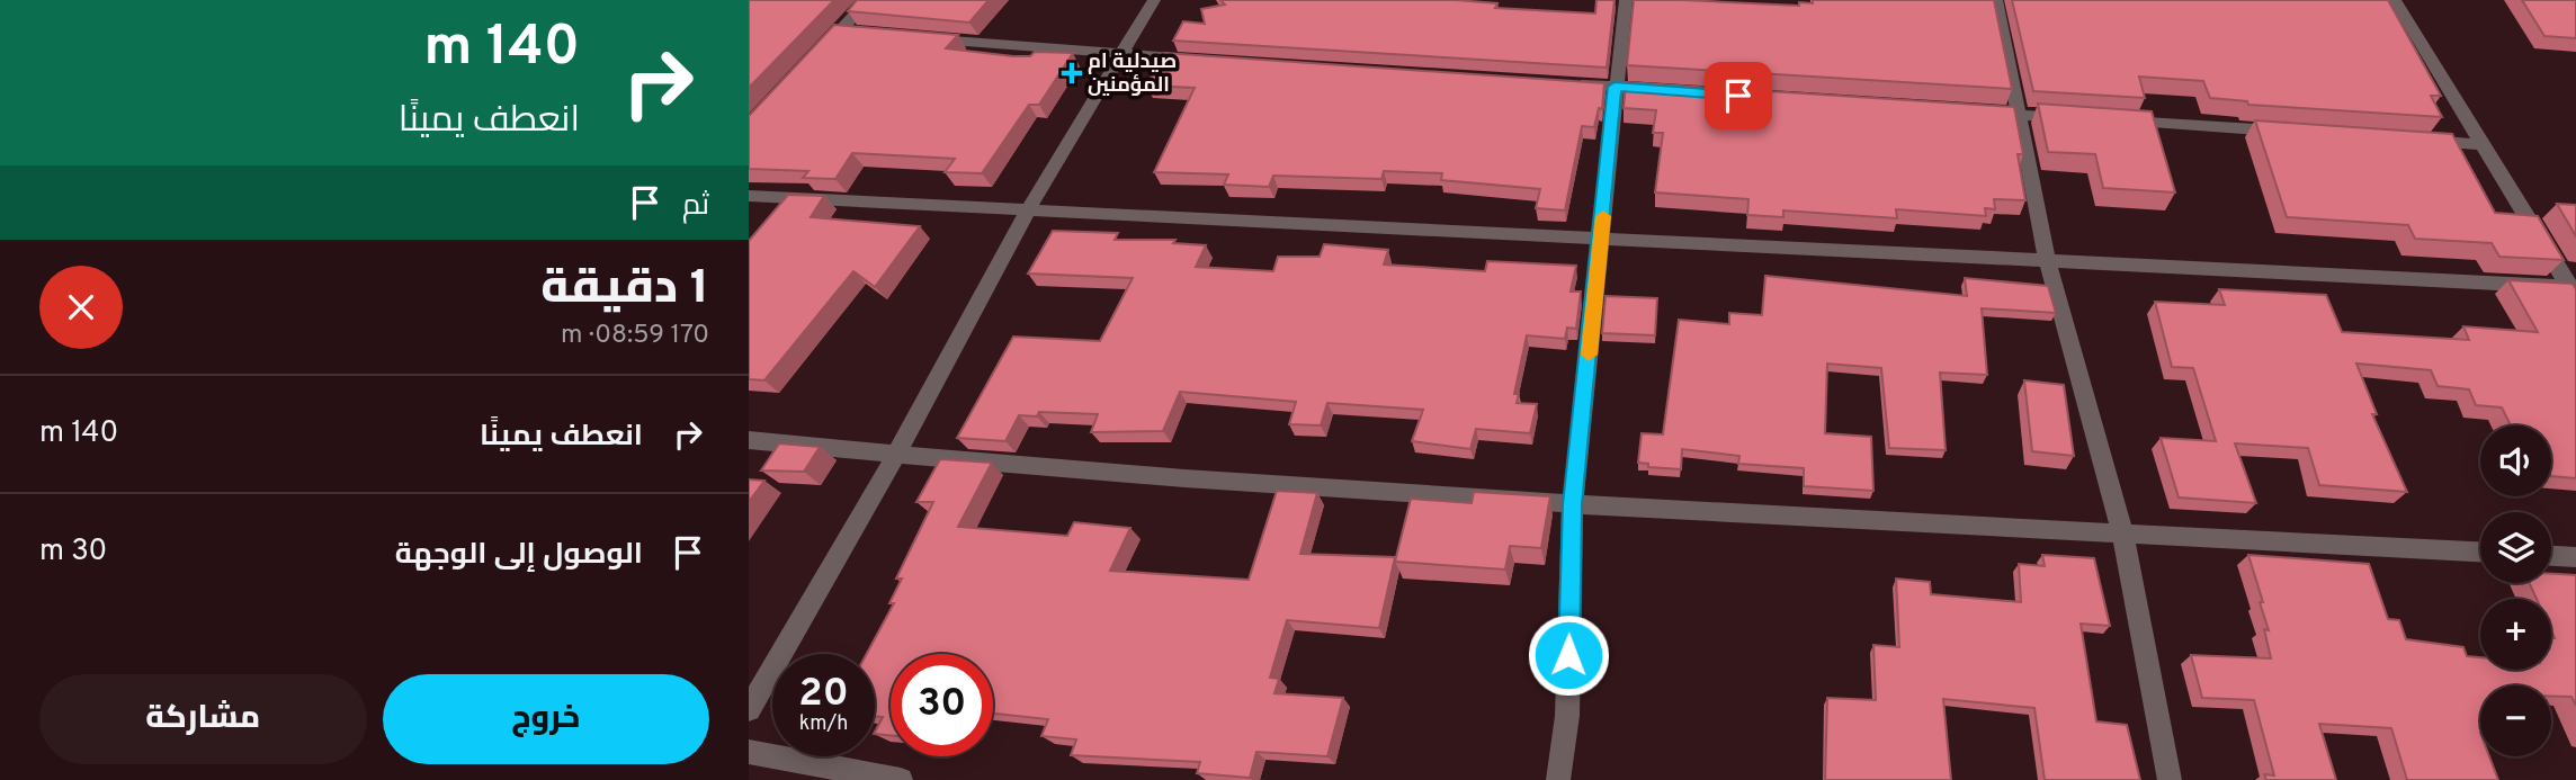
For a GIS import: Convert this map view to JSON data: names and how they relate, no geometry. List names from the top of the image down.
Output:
{
  "places": {
    "health": ["صيدلية ام المؤمنين"]
  },
  "page": {
    "turn": ["140 m", "انعطف يمينًا"],
    "then": "ثم",
    "heading": ["1 دقيقة", "170 m · 08:59"],
    "list": [
      {
        "name": "انعطف يمينًا",
        "value": "140 m"
      },
      {
        "name": "الوصول إلى الوجهة",
        "value": "30 m"
      }
    ],
    "map_buttons": ["+", "−"],
    "speed": "20 km/h",
    "limit": "30",
    "buttons": ["خروج", "مشاركة"]
  }
}
